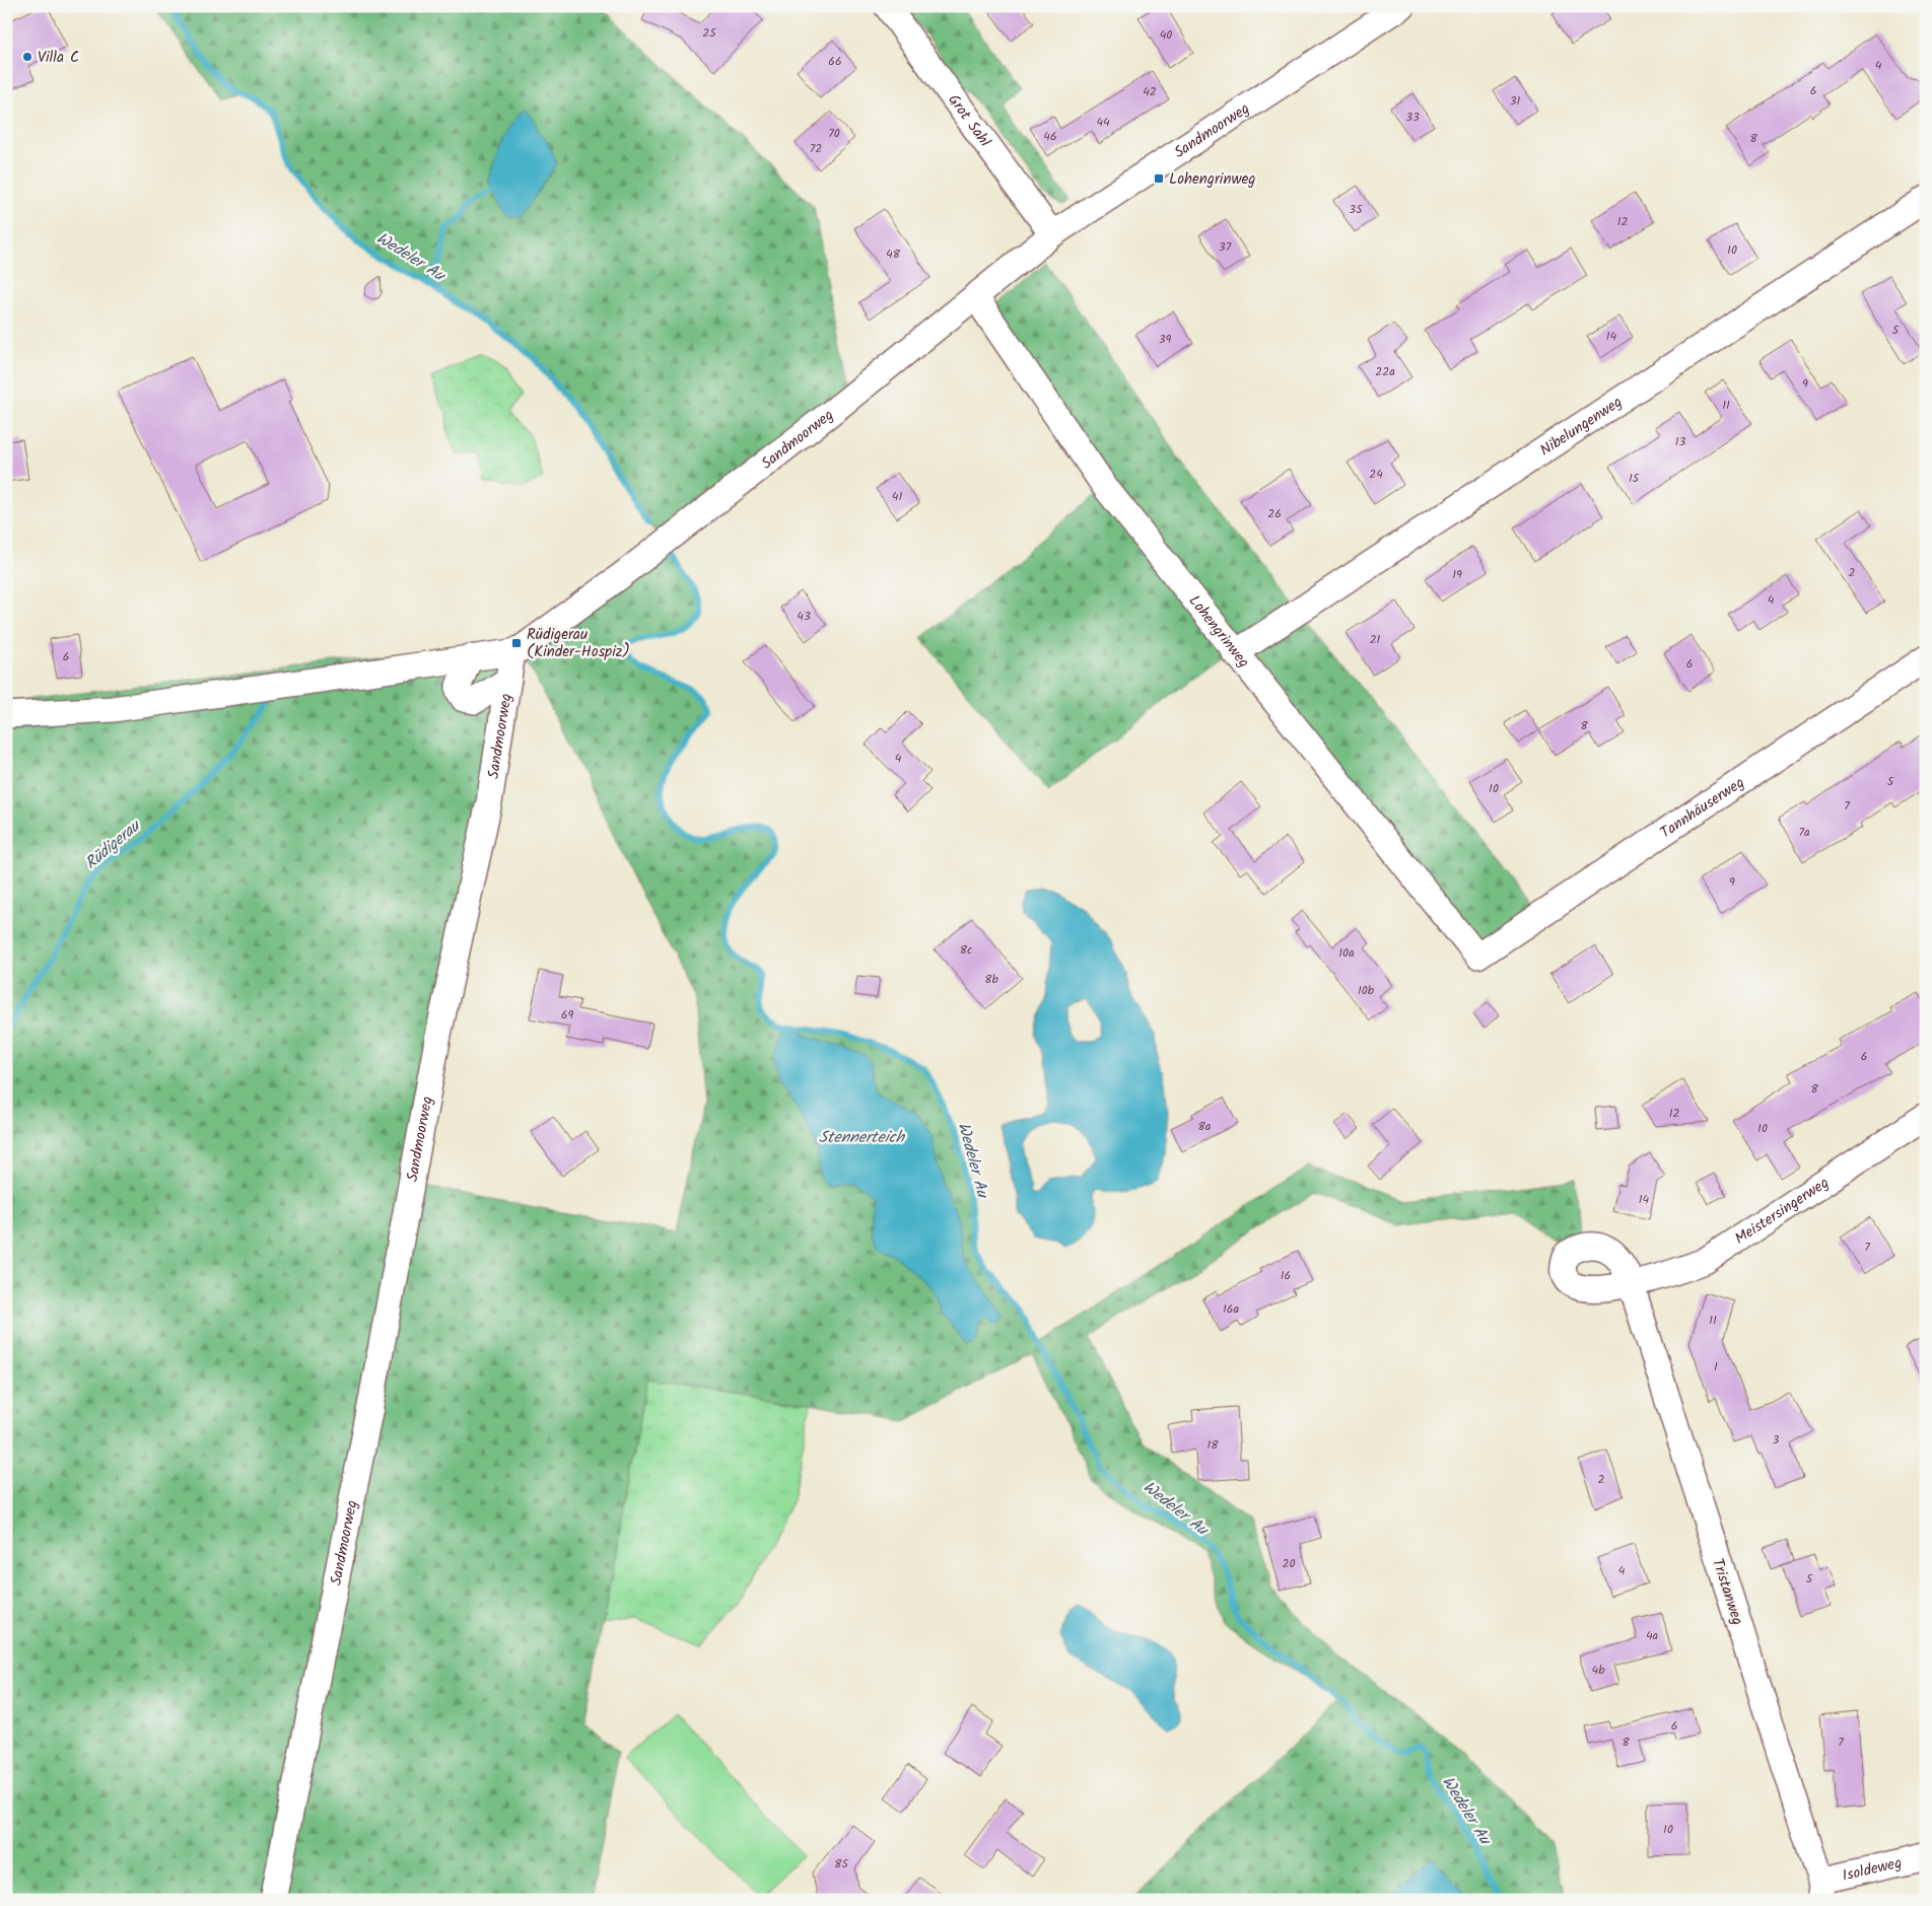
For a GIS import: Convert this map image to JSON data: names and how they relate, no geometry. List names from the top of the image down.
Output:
{
  "streets": {
    "street": [
      "Grot Sahl",
      "Sandmoorweg",
      "Nibelungenweg",
      "Lohengrinweg",
      "Tannhäuserweg",
      "Meistersingerweg",
      "Tristanweg",
      "Isoldeweg"
    ]
  },
  "crossings": [
    ["Grot Sahl", "Sandmoorweg"],
    ["Sandmoorweg", "Lohengrinweg"],
    ["Nibelungenweg", "Lohengrinweg"],
    ["Lohengrinweg", "Tannhäuserweg"],
    ["Meistersingerweg", "Tristanweg"],
    ["Tristanweg", "Isoldeweg"]
  ],
  "water": ["Wedeler Au", "Rüdigerau", "Stennerteich"],
  "places": {
    "other": ["Villa C"],
    "transit": ["Lohengrinweg", "Rüdigerau (Kinder-Hospiz)"]
  },
  "house_numbers": [
    "25",
    "40",
    "66",
    "4",
    "6",
    "42",
    "31",
    "33",
    "44",
    "70",
    "46",
    "8",
    "72",
    "35",
    "12",
    "37",
    "10",
    "48",
    "5",
    "14",
    "39",
    "22a",
    "9",
    "11",
    "13",
    "24",
    "15",
    "41",
    "26",
    "2",
    "19",
    "4",
    "43",
    "21",
    "6",
    "6",
    "8",
    "4",
    "5",
    "10",
    "7",
    "7a",
    "9",
    "8c",
    "10a",
    "8b",
    "10b",
    "69",
    "6",
    "8",
    "12",
    "8a",
    "10",
    "14",
    "7",
    "16",
    "16a",
    "11",
    "1",
    "3",
    "18",
    "2",
    "20",
    "4",
    "5",
    "4a",
    "4b",
    "6",
    "8",
    "7",
    "10",
    "85"
  ]
}
